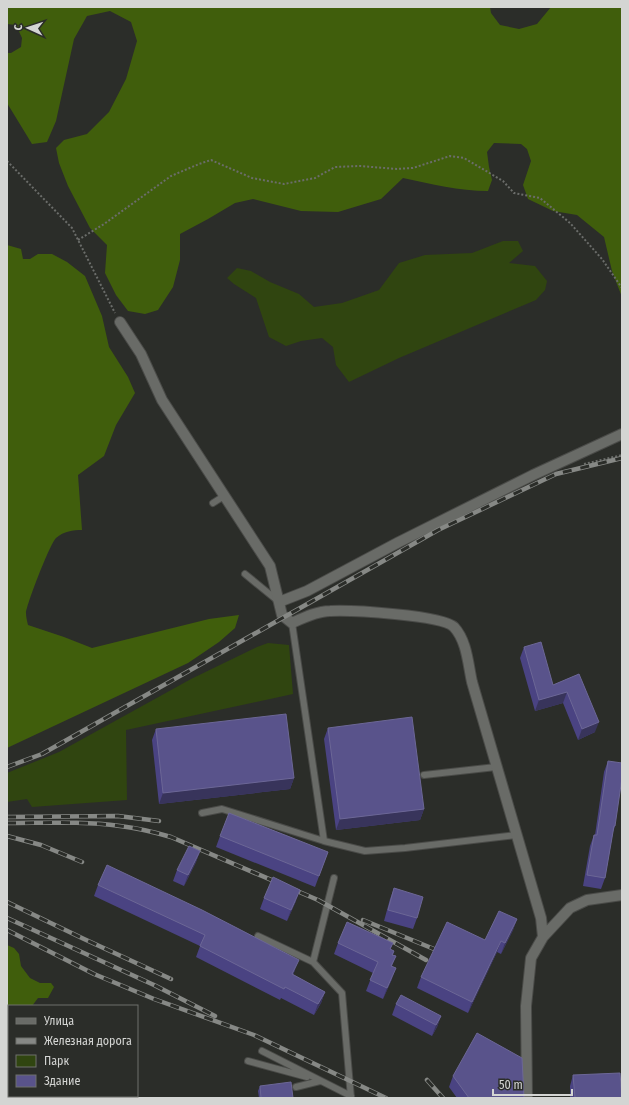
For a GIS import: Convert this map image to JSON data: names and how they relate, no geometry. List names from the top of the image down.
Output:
{
  "legend": [
    "Улица",
    "Железная дорога",
    "Парк",
    "Здание"
  ],
  "scale_bar": "50 m",
  "north": "left"
}
